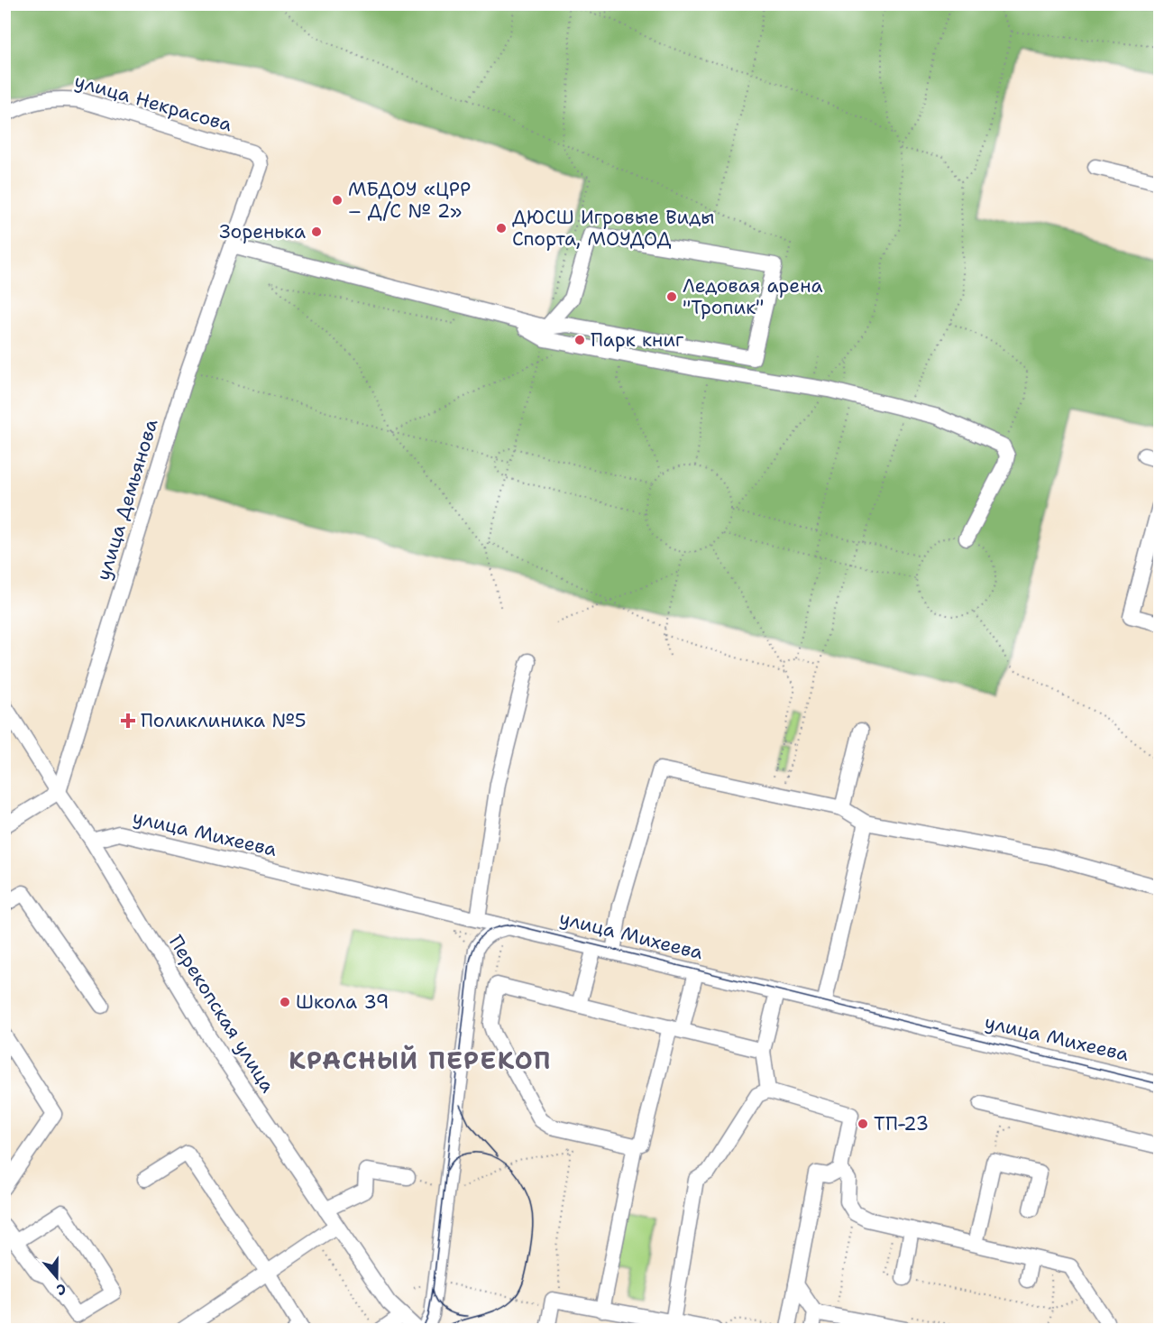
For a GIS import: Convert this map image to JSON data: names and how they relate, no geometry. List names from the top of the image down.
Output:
{
  "streets": {
    "street": [
      "улица Некрасова",
      "улица Демьянова",
      "улица Михеева",
      "Перекопская улица"
    ]
  },
  "crossings": [
    ["улица Некрасова", "улица Демьянова"],
    ["улица Демьянова", "Перекопская улица"],
    ["улица Михеева", "Перекопская улица"]
  ],
  "districts": ["КРАСНЫЙ ПЕРЕКОП"],
  "places": {
    "other": [
      "МБДОУ «ЦРР – Д/С № 2»",
      "ДЮСШ Игровые Виды Спорта, МОУДОД",
      "Зоренька",
      "Ледовая арена \"Тропик\"",
      "Парк книг",
      "Школа 39",
      "ТП-23"
    ],
    "health": ["Поликлиника №5"]
  },
  "north": "bottom"
}
